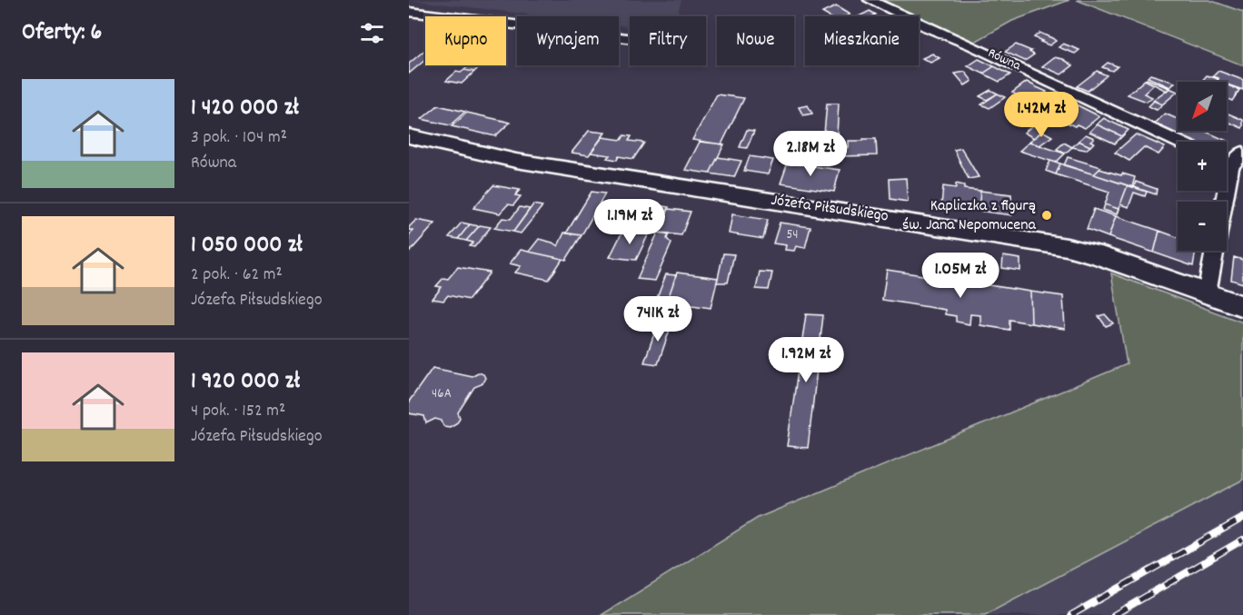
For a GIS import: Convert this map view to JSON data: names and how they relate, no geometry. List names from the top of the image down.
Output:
{
  "streets": {
    "street": ["Równa", "Józefa Piłsudskiego"]
  },
  "places": ["Kapliczka z figurą św. Jana Nepomucena"],
  "house_numbers": ["54", "46A"],
  "north": "bottom left",
  "page": {
    "heading": "Oferty: 6",
    "chip": [
      "Kupno",
      "Wynajem",
      "Filtry",
      "Nowe",
      "Mieszkanie"
    ],
    "list": [
      {
        "name": "1 420 000 zł",
        "note": "3 pok. · 104 m² · Równa"
      },
      {
        "name": "1 050 000 zł",
        "note": "2 pok. · 62 m² · Józefa Piłsudskiego"
      },
      {
        "name": "1 920 000 zł",
        "note": "4 pok. · 152 m² · Józefa Piłsudskiego"
      }
    ],
    "map_buttons": ["+", "−"],
    "price": [
      "1.42M zł",
      "2.18M zł",
      "1.19M zł",
      "1.05M zł",
      "741K zł",
      "1.92M zł"
    ]
  }
}
